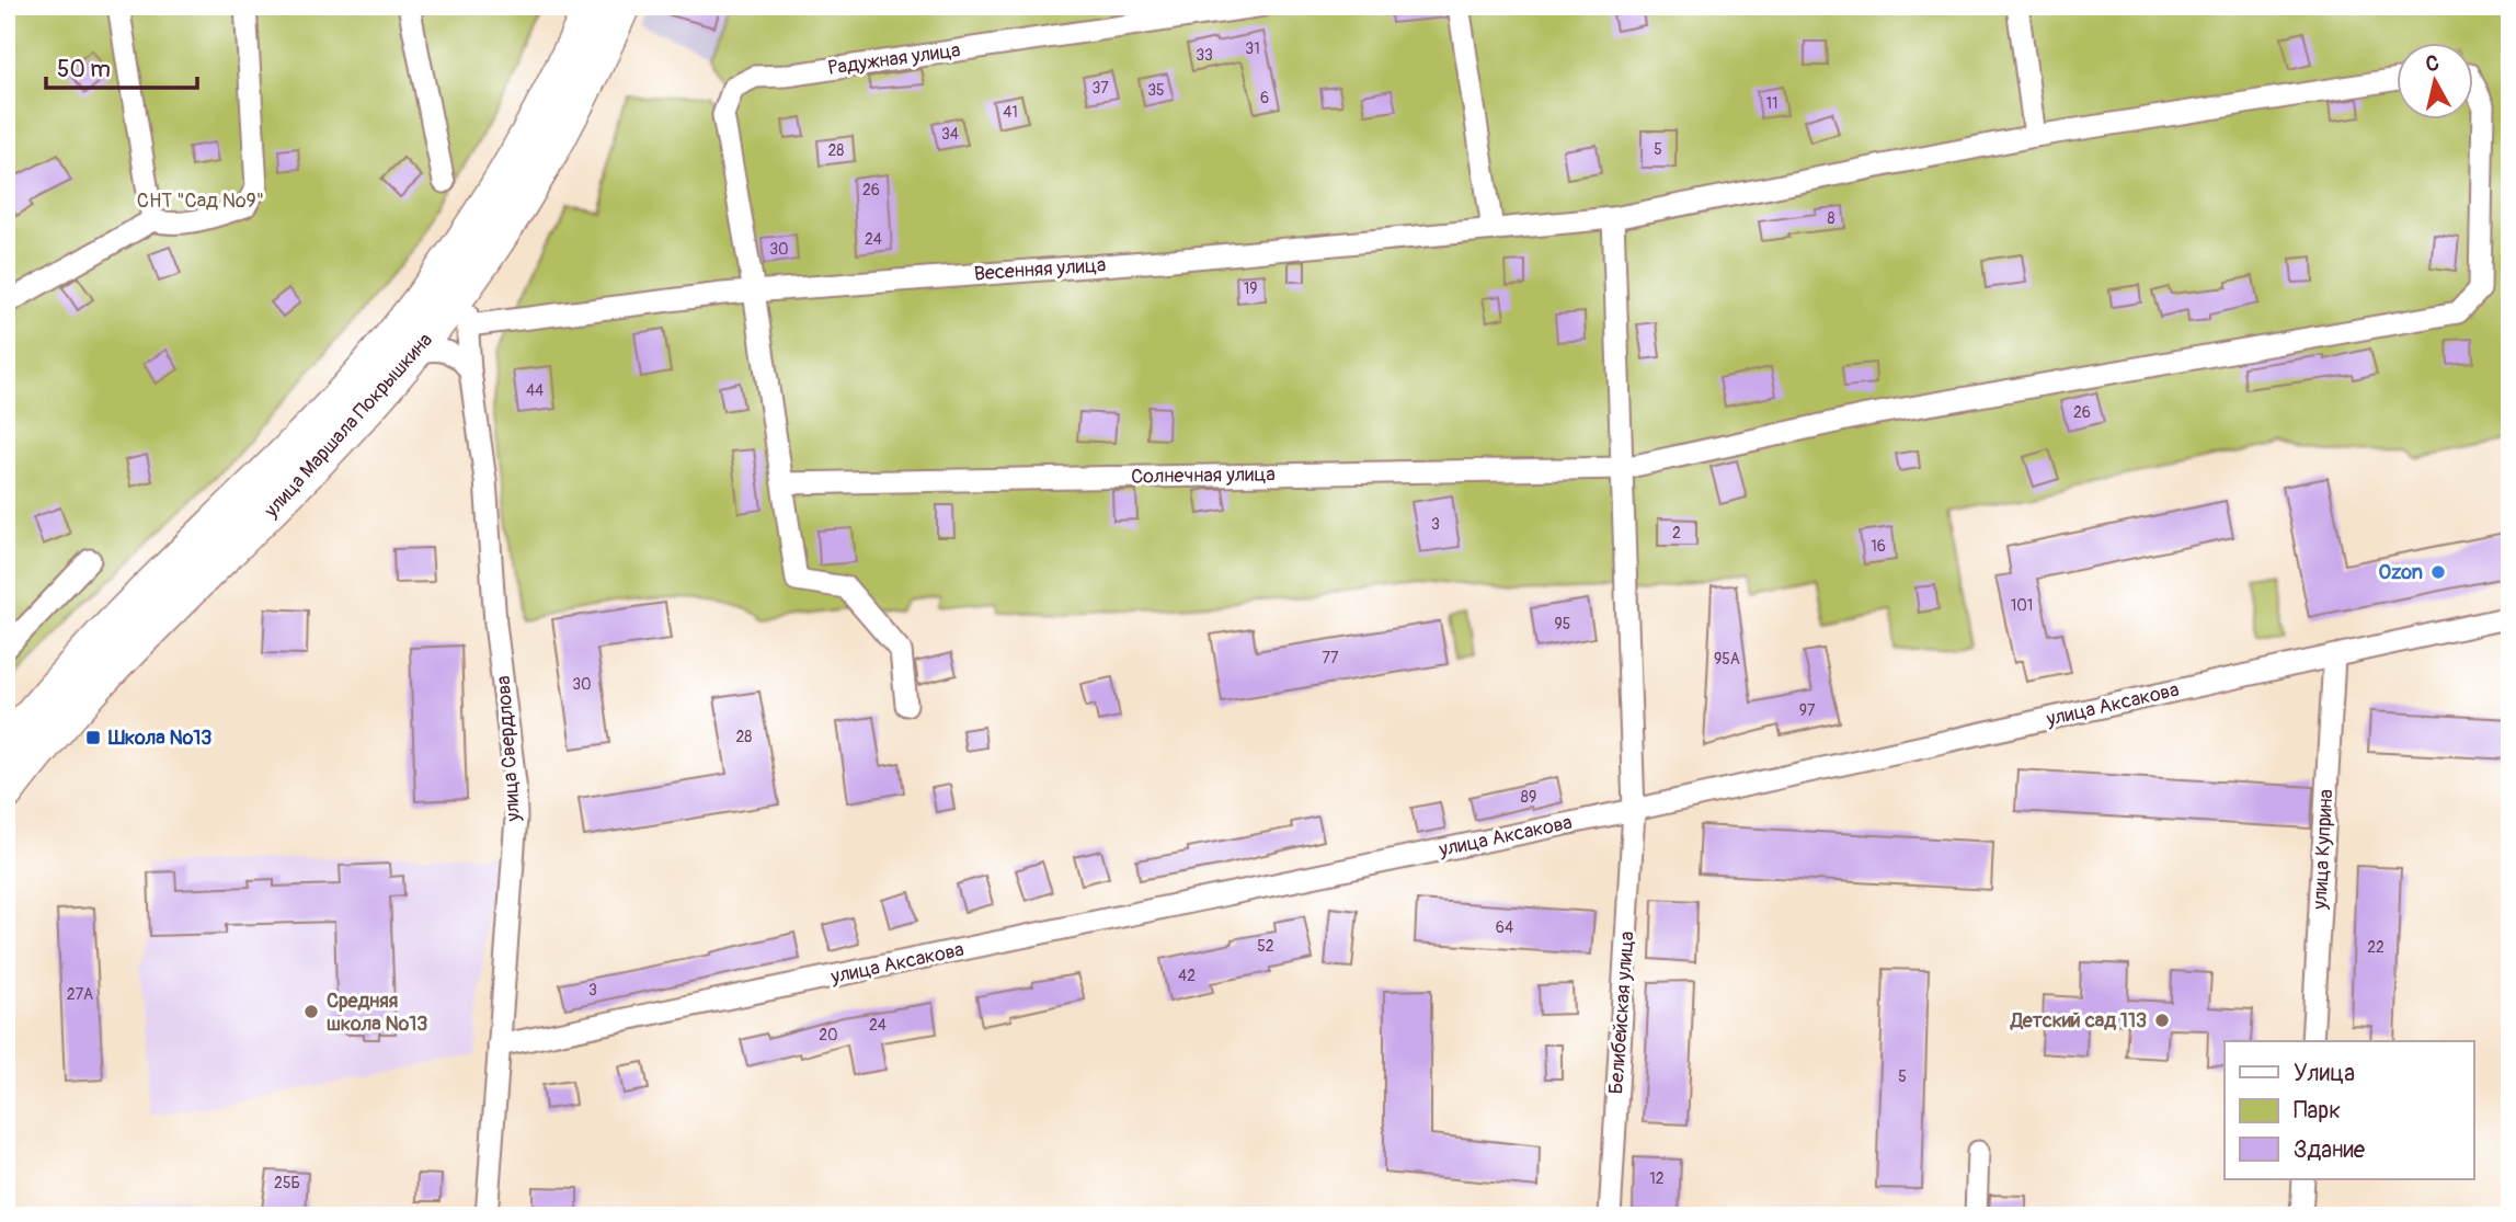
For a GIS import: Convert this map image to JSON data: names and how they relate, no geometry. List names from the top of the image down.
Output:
{
  "streets": {
    "main road": ["улица Маршала Покрышкина"],
    "street": [
      "Радужная улица",
      "Весенняя улица",
      "Солнечная улица",
      "улица Аксакова",
      "улица Свердлова",
      "улица Куприна",
      "Белибейская улица"
    ]
  },
  "crossings": [
    ["Радужная улица", "Весенняя улица"],
    ["Радужная улица", "Солнечная улица"],
    ["Весенняя улица", "улица Свердлова"],
    ["Весенняя улица", "Белибейская улица"],
    ["улица Маршала Покрышкина", "улица Свердлова"],
    ["Солнечная улица", "Белибейская улица"],
    ["улица Аксакова", "улица Свердлова"],
    ["улица Аксакова", "улица Куприна"],
    ["улица Аксакова", "Белибейская улица"]
  ],
  "parks": ["СНТ \"Сад №9\""],
  "places": {
    "other": ["Ozon", "Средняя школа №13", "Детский сад 113"],
    "transit": ["Школа №13"]
  },
  "house_numbers": [
    "31",
    "33",
    "37",
    "35",
    "6",
    "11",
    "41",
    "34",
    "5",
    "28",
    "26",
    "8",
    "24",
    "30",
    "19",
    "44",
    "26",
    "3",
    "2",
    "16",
    "101",
    "95",
    "77",
    "95А",
    "30",
    "97",
    "28",
    "89",
    "64",
    "52",
    "22",
    "42",
    "3",
    "27А",
    "24",
    "20",
    "5",
    "12",
    "25Б"
  ],
  "legend": ["Улица", "Парк", "Здание"],
  "scale_bar": "50 m",
  "north": "top"
}
